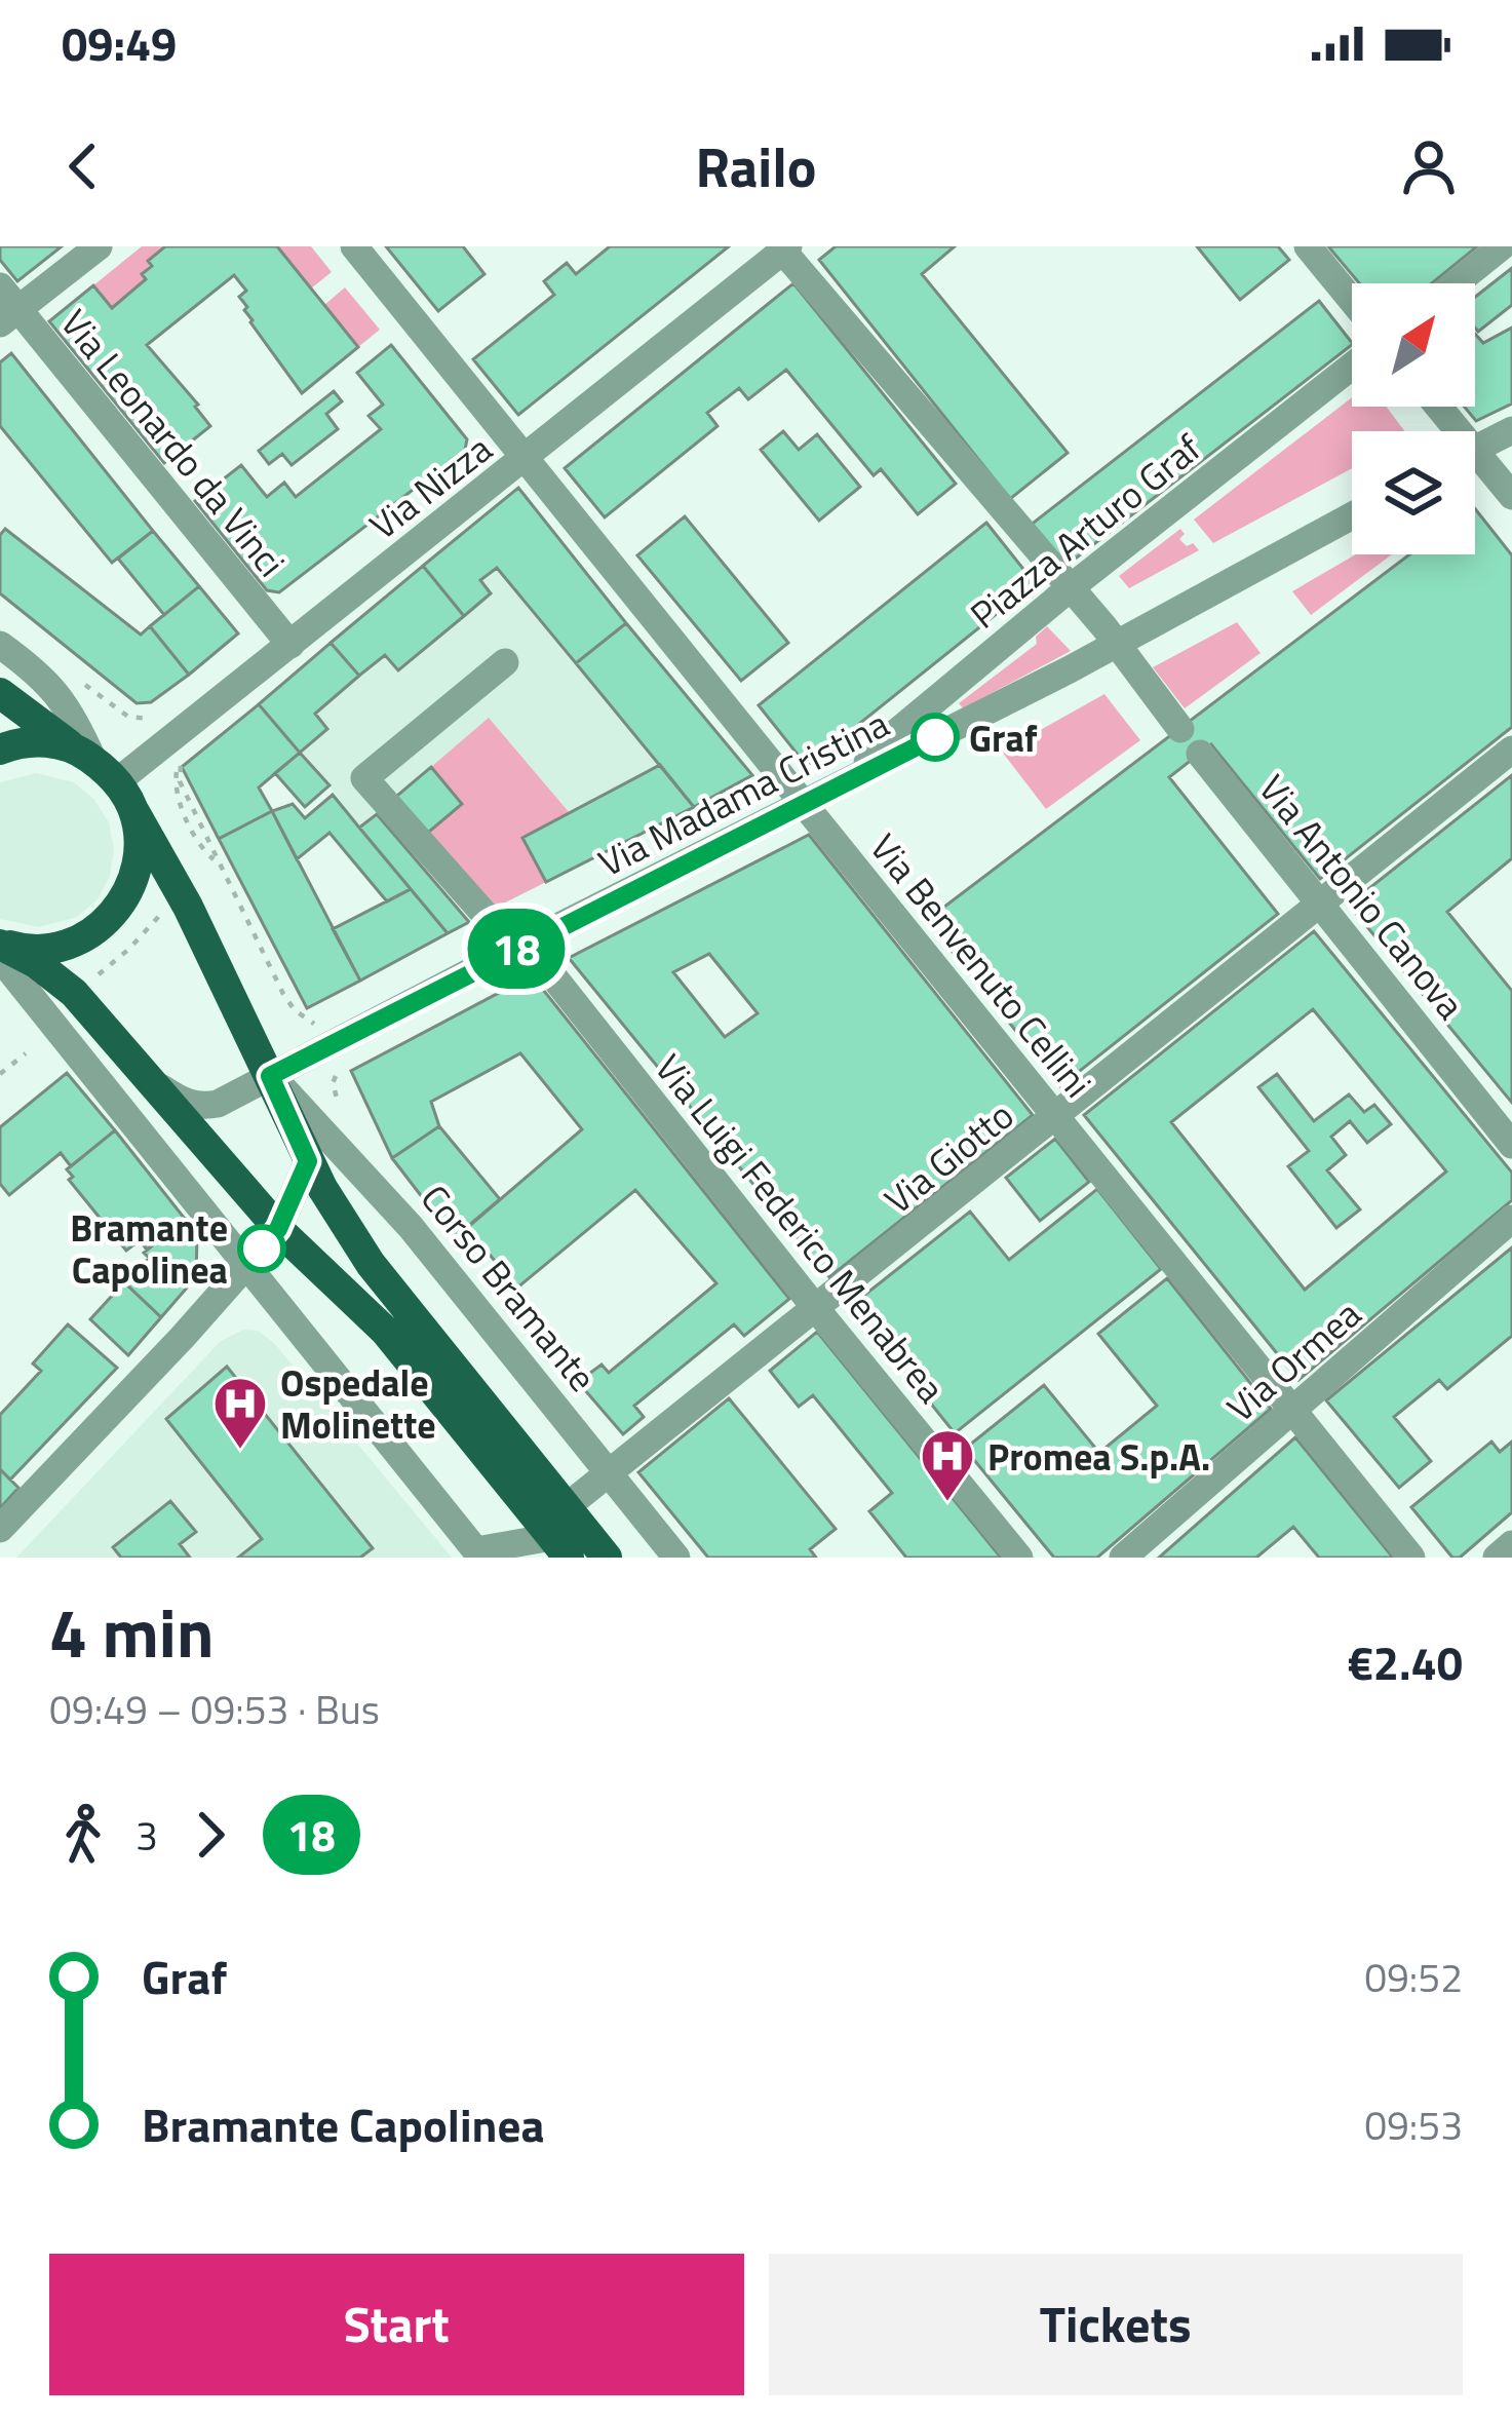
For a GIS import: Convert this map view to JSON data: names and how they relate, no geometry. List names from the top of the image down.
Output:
{
  "streets": {
    "main road": ["Corso Bramante"],
    "street": [
      "Via Leonardo da Vinci",
      "Via Nizza",
      "Piazza Arturo Graf",
      "Via Madama Cristina",
      "Via Antonio Canova",
      "Via Benvenuto Cellini",
      "Via Giotto",
      "Via Luigi Federico Menabrea",
      "Via Ormea"
    ]
  },
  "crossings": [
    ["Via Leonardo da Vinci", "Via Nizza"],
    ["Via Nizza", "Via Benvenuto Cellini"],
    ["Via Nizza", "Corso Bramante"],
    ["Piazza Arturo Graf", "Via Madama Cristina"],
    ["Via Madama Cristina", "Via Benvenuto Cellini"],
    ["Via Madama Cristina", "Via Luigi Federico Menabrea"],
    ["Via Madama Cristina", "Corso Bramante"],
    ["Via Antonio Canova", "Via Giotto"],
    ["Via Benvenuto Cellini", "Via Giotto"],
    ["Via Benvenuto Cellini", "Via Ormea"],
    ["Via Giotto", "Via Luigi Federico Menabrea"],
    ["Via Giotto", "Corso Bramante"]
  ],
  "places": {
    "other": ["Graf", "Bramante Capolinea"],
    "hospital": ["Ospedale Molinette", "Promea S.p.A."]
  },
  "lines": ["bus line 18"],
  "north": "top right",
  "page": {
    "status": "09:49",
    "header": "Railo",
    "on_map": "18",
    "heading": ["4 min", "09:49 – 09:53 · Bus", "€2.40"],
    "legs": ["3", "18"],
    "list": [
      {
        "name": "Graf",
        "value": "09:52"
      },
      {
        "name": "Bramante Capolinea",
        "value": "09:53"
      }
    ],
    "buttons": ["Start", "Tickets"]
  }
}
